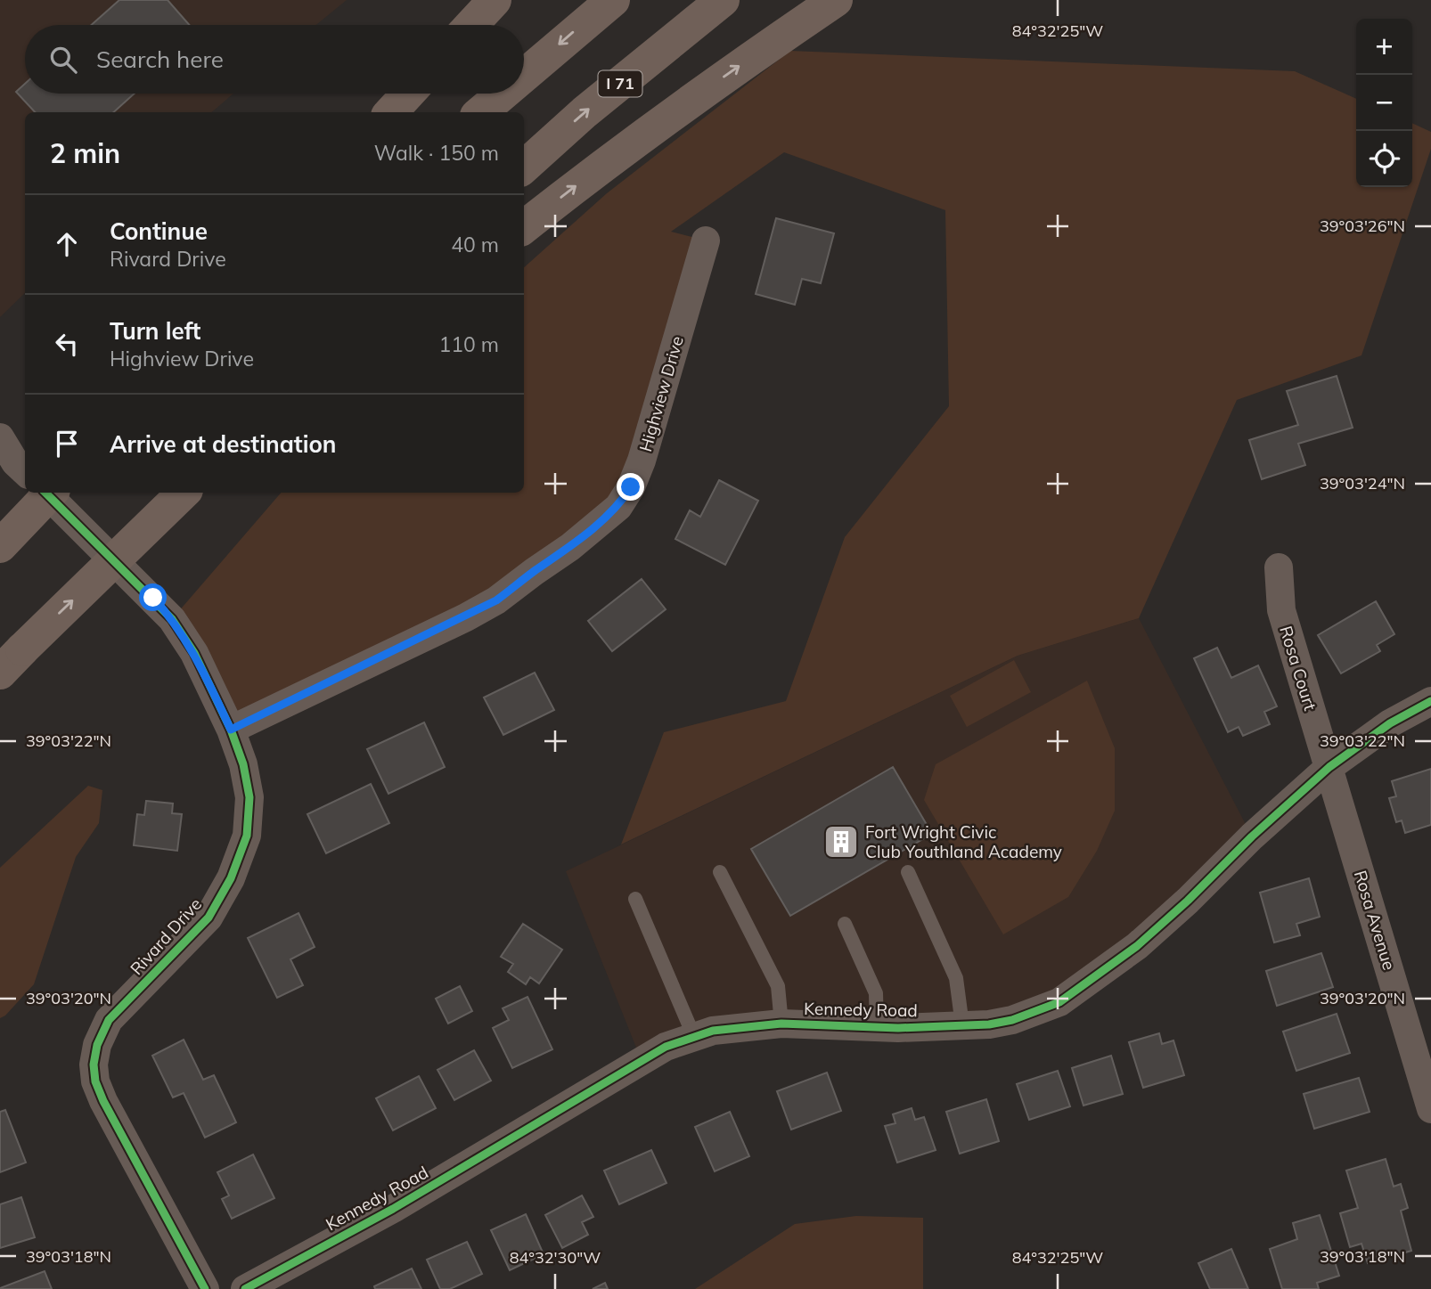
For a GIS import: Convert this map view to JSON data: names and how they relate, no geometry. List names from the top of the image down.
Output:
{
  "streets": {
    "highway": ["I 71"],
    "street": [
      "Highview Drive",
      "Rosa Court",
      "Rosa Avenue",
      "Rivard Drive",
      "Kennedy Road"
    ]
  },
  "crossings": [
    ["Highview Drive", "Rivard Drive"],
    ["Rosa Court", "Rosa Avenue"],
    ["Rosa Court", "Kennedy Road"],
    ["Rosa Avenue", "Kennedy Road"]
  ],
  "places": {
    "building": ["Fort Wright Civic Club Youthland Academy"]
  },
  "page": {
    "map_buttons": ["+", "−"],
    "search": "Search here",
    "heading": ["2 min", "Walk · 150 m"],
    "list": [
      ["Continue", "Rivard Drive", "40 m"],
      ["Turn left", "Highview Drive", "110 m"],
      "Arrive at destination"
    ]
  },
  "coordinates": [
    "84°32'25\"W",
    "39°03'26\"N",
    "39°03'24\"N",
    "39°03'22\"N",
    "39°03'20\"N",
    "39°03'18\"N",
    "84°32'30\"W"
  ]
}
